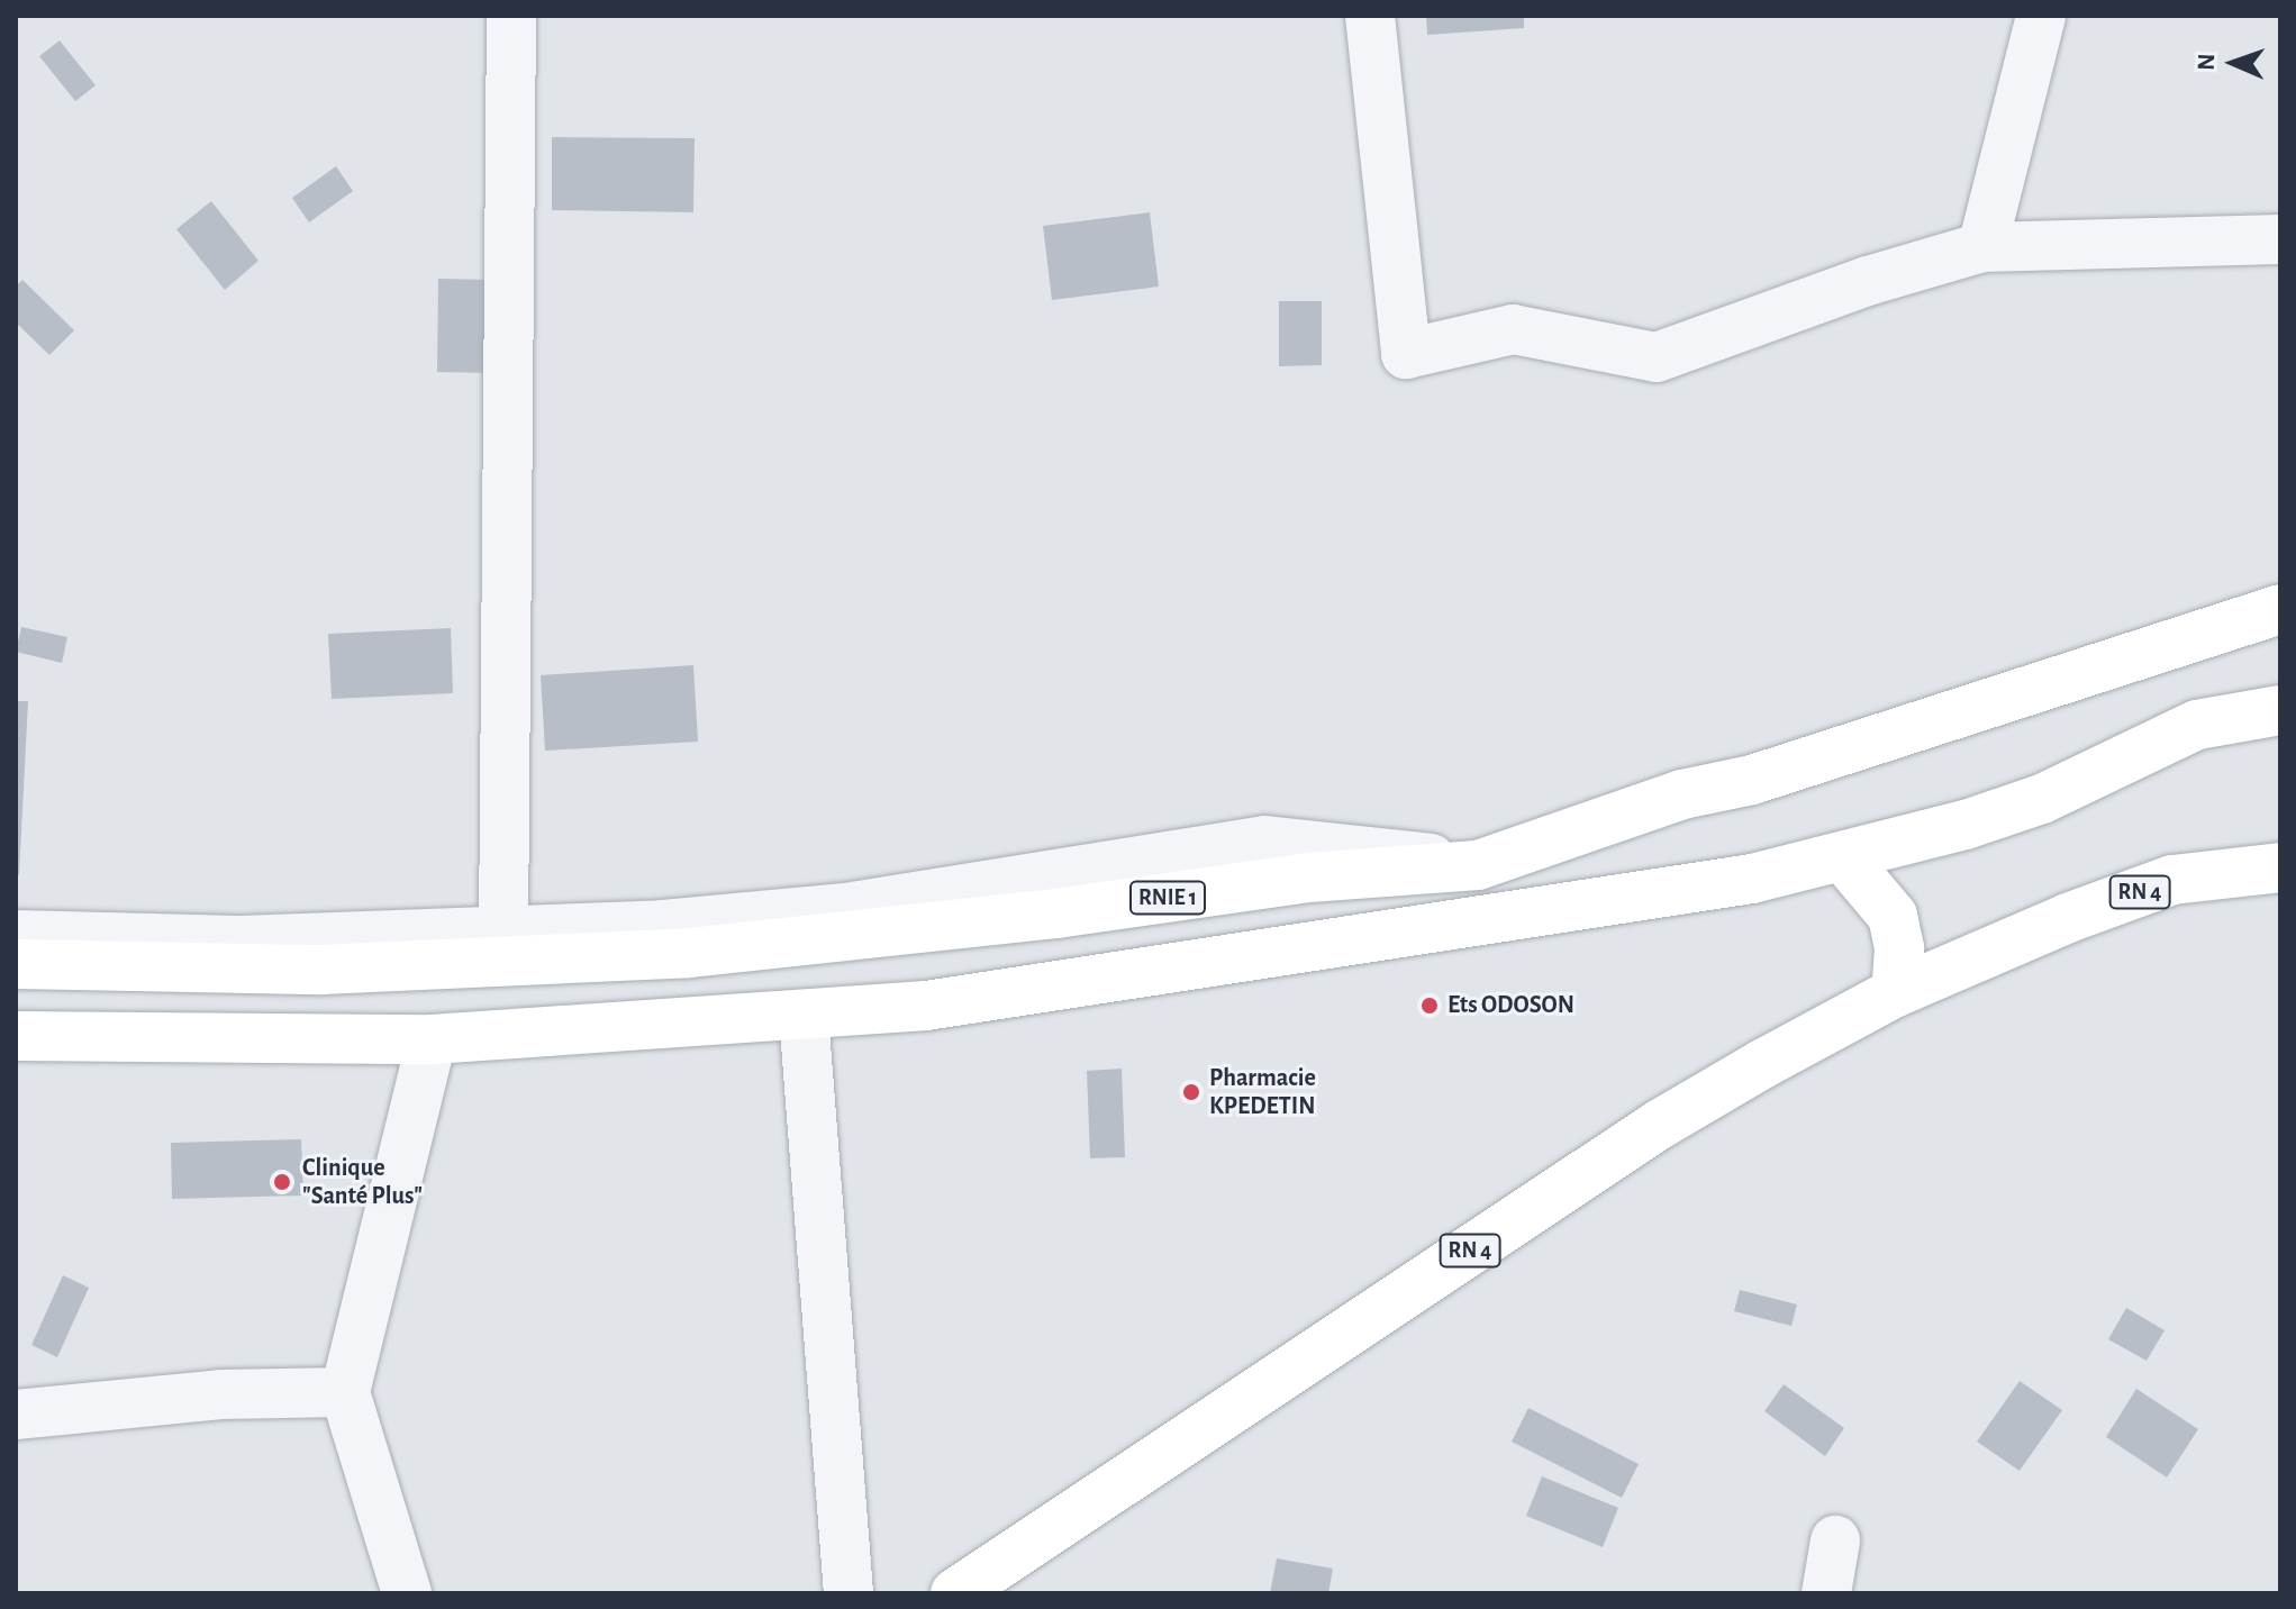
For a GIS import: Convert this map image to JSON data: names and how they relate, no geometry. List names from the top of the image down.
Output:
{
  "streets": {
    "main road": ["RN 4", "RNIE 1"]
  },
  "places": ["Ets ODOSON", "Pharmacie KPEDETIN", "Clinique \"Santé Plus\""],
  "north": "left"
}
